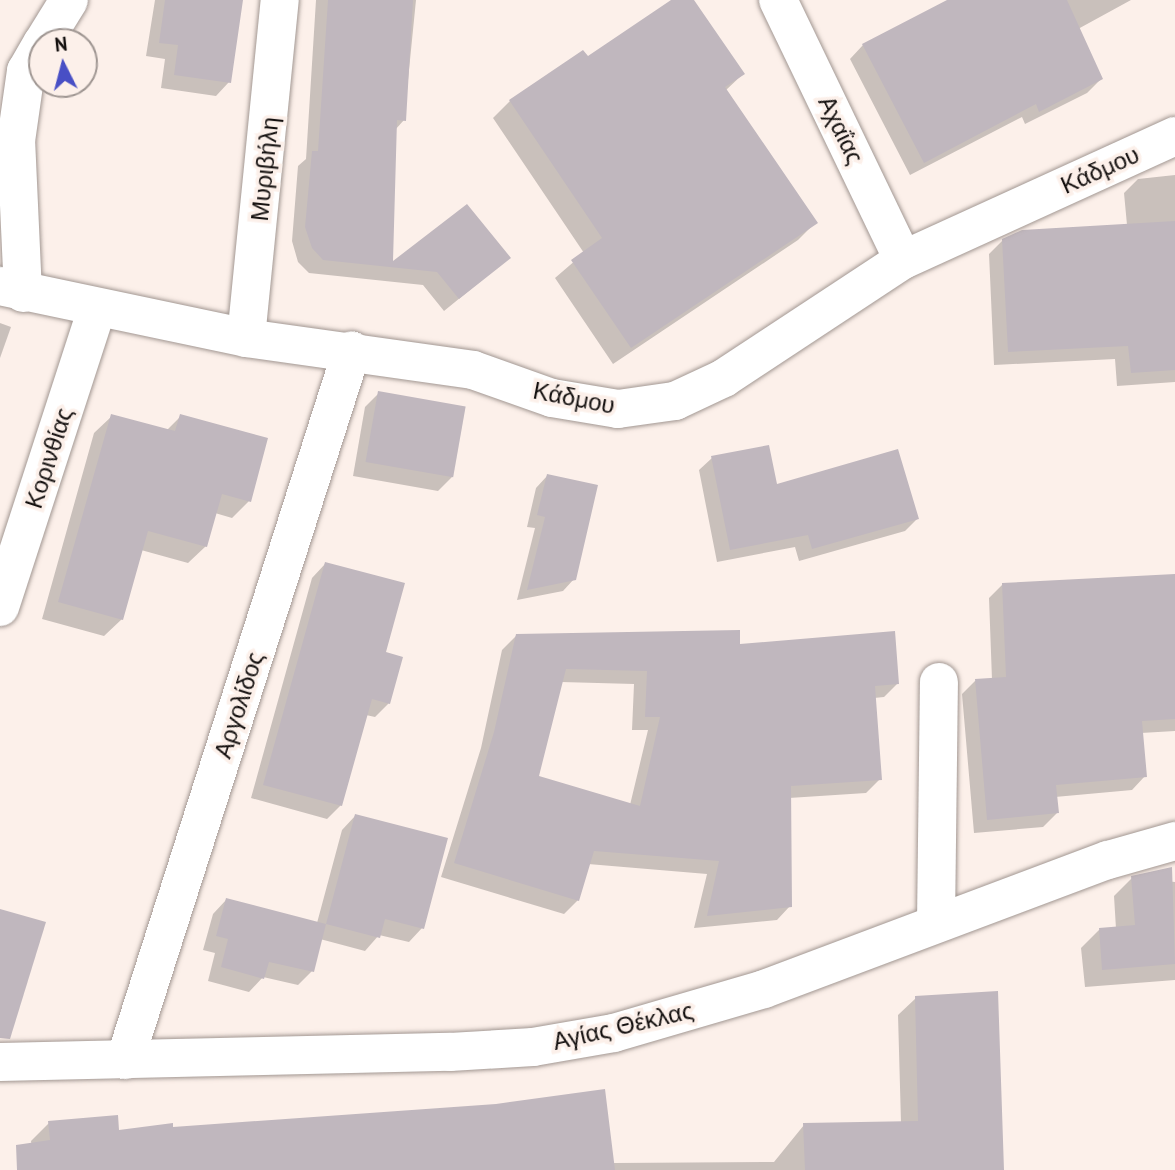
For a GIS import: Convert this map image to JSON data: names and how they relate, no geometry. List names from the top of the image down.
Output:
{
  "streets": {
    "street": [
      "Αχαΐας",
      "Μυριβήλη",
      "Κάδμου",
      "Κορινθίας",
      "Αργολίδος",
      "Αγίας Θέκλας"
    ]
  },
  "crossings": [
    ["Αχαΐας", "Κάδμου"],
    ["Μυριβήλη", "Κάδμου"],
    ["Κάδμου", "Κορινθίας"],
    ["Κάδμου", "Αργολίδος"],
    ["Αργολίδος", "Αγίας Θέκλας"]
  ],
  "north": "top"
}
